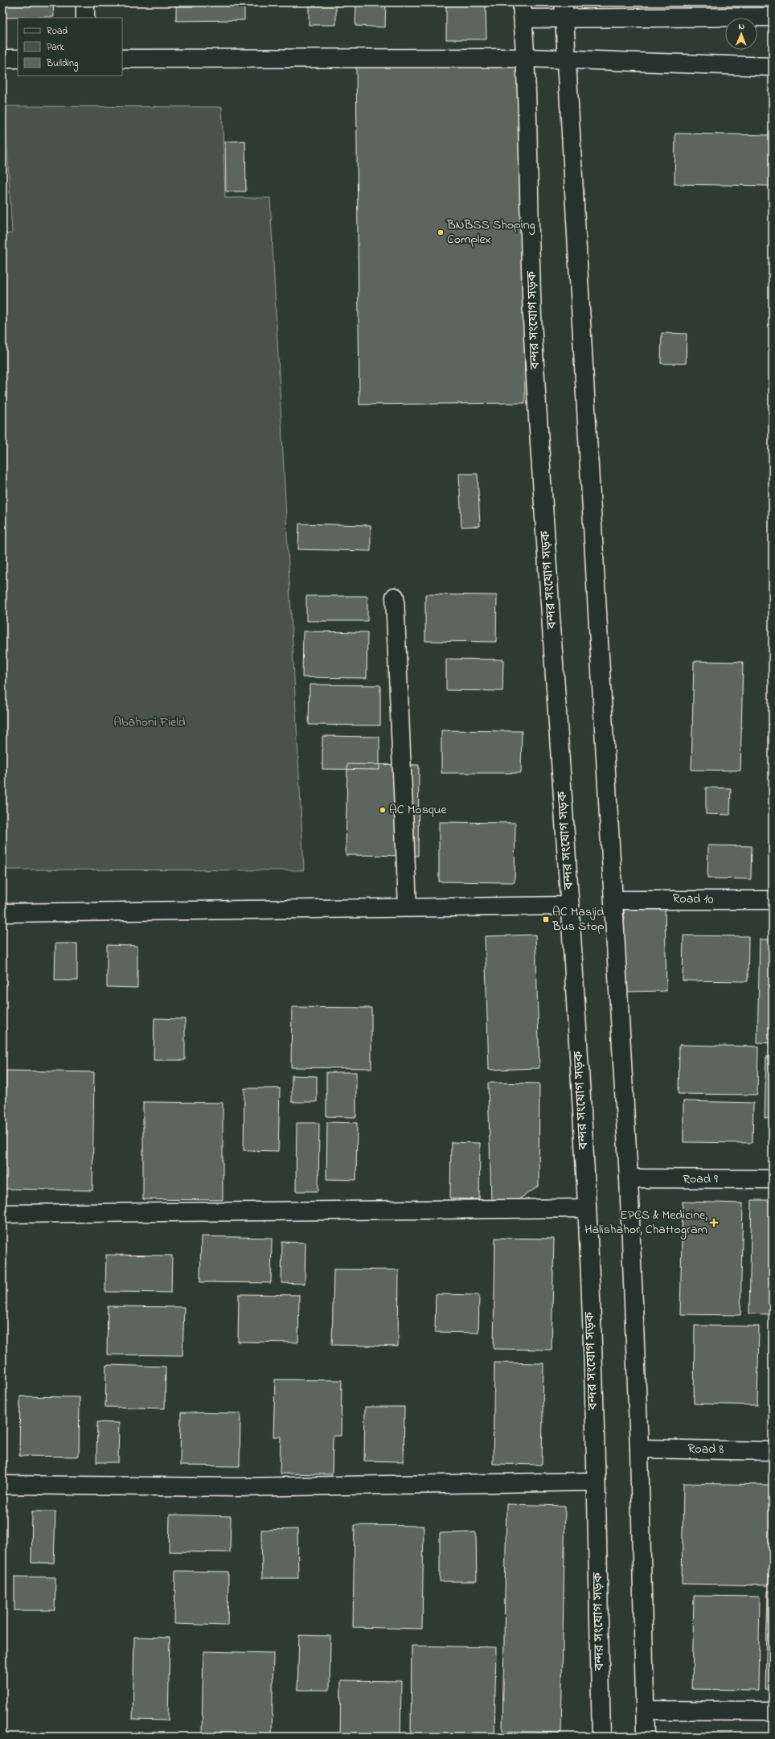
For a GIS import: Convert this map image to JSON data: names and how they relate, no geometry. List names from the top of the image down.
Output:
{
  "streets": {
    "main road": [
      "বন্দর সংযোগ সড়ক",
      "Road 10",
      "Road 9",
      "Road 8"
    ]
  },
  "parks": ["Abahoni Field"],
  "places": {
    "other": ["BNBSS Shoping Complex", "AC Mosque"],
    "transit": ["AC Masjid Bus Stop"],
    "health": ["EPCS & Medicine, Halishahor, Chattogram"]
  },
  "legend": ["Road", "Park", "Building"],
  "north": "top"
}
